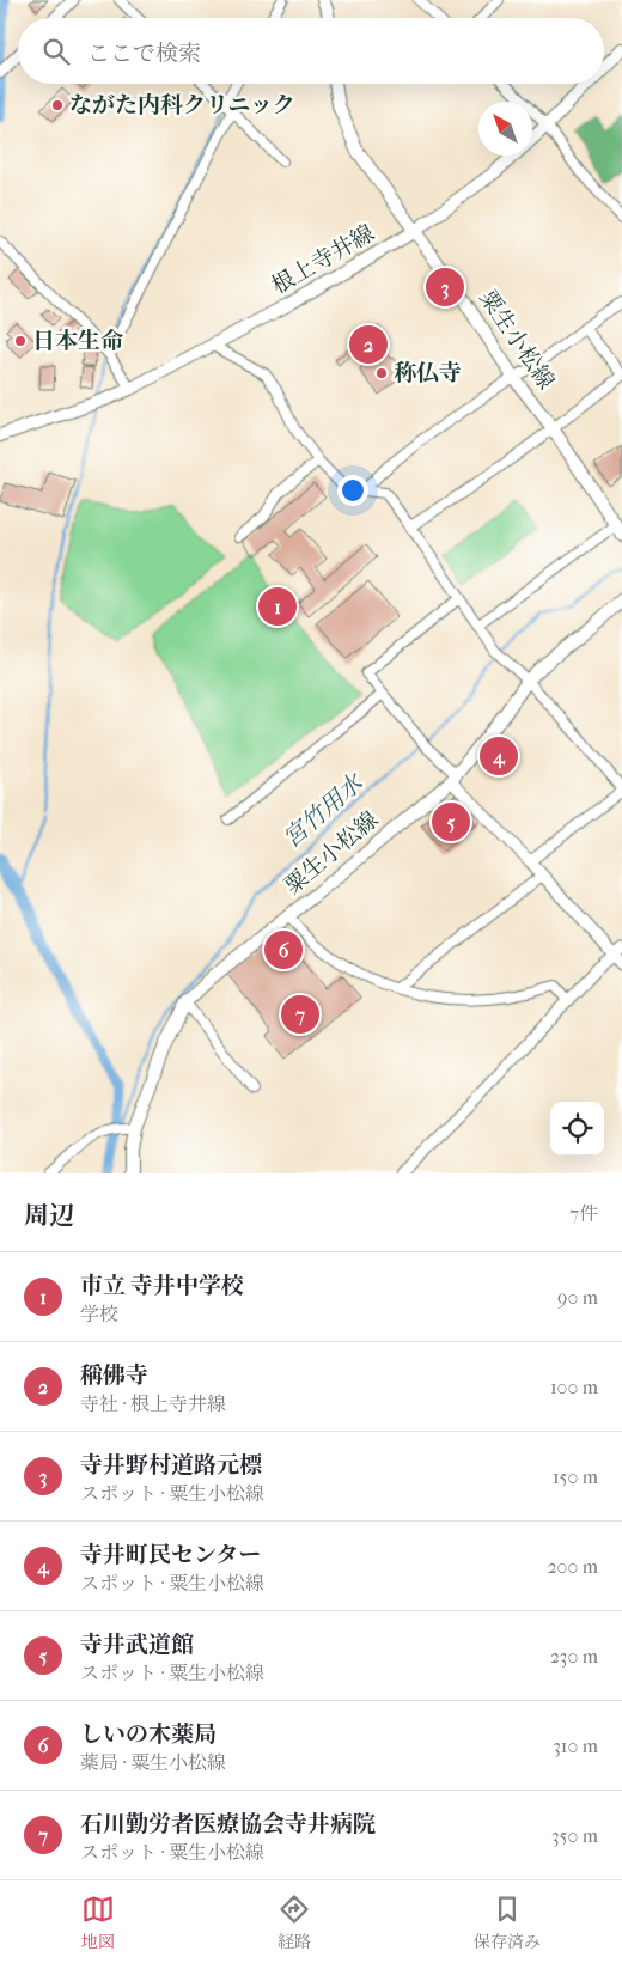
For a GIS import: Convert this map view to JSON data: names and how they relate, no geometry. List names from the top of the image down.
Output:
{
  "streets": {
    "main road": ["根上寺井線", "粟生小松線"]
  },
  "crossings": [
    ["根上寺井線", "粟生小松線"]
  ],
  "water": ["宮竹用水"],
  "places": ["ながた内科クリニック", "日本生命", "称仏寺"],
  "north": "top left",
  "page": {
    "search": "ここで検索",
    "pins": [
      "3",
      "2",
      "1",
      "4",
      "5",
      "6",
      "7"
    ],
    "heading": ["周辺", "7件"],
    "list": [
      {
        "mark": "1",
        "name": "市立 寺井中学校",
        "note": "学校",
        "value": "90 m"
      },
      {
        "mark": "2",
        "name": "稱佛寺",
        "note": "寺社 · 根上寺井線",
        "value": "100 m"
      },
      {
        "mark": "3",
        "name": "寺井野村道路元標",
        "note": "スポット · 粟生小松線",
        "value": "150 m"
      },
      {
        "mark": "4",
        "name": "寺井町民センター",
        "note": "スポット · 粟生小松線",
        "value": "200 m"
      },
      {
        "mark": "5",
        "name": "寺井武道館",
        "note": "スポット · 粟生小松線",
        "value": "230 m"
      },
      {
        "mark": "6",
        "name": "しいの木薬局",
        "note": "薬局 · 粟生小松線",
        "value": "310 m"
      },
      {
        "mark": "7",
        "name": "石川勤労者医療協会寺井病院",
        "note": "スポット · 粟生小松線",
        "value": "350 m"
      }
    ],
    "nav": ["地図", "経路", "保存済み"]
  }
}
